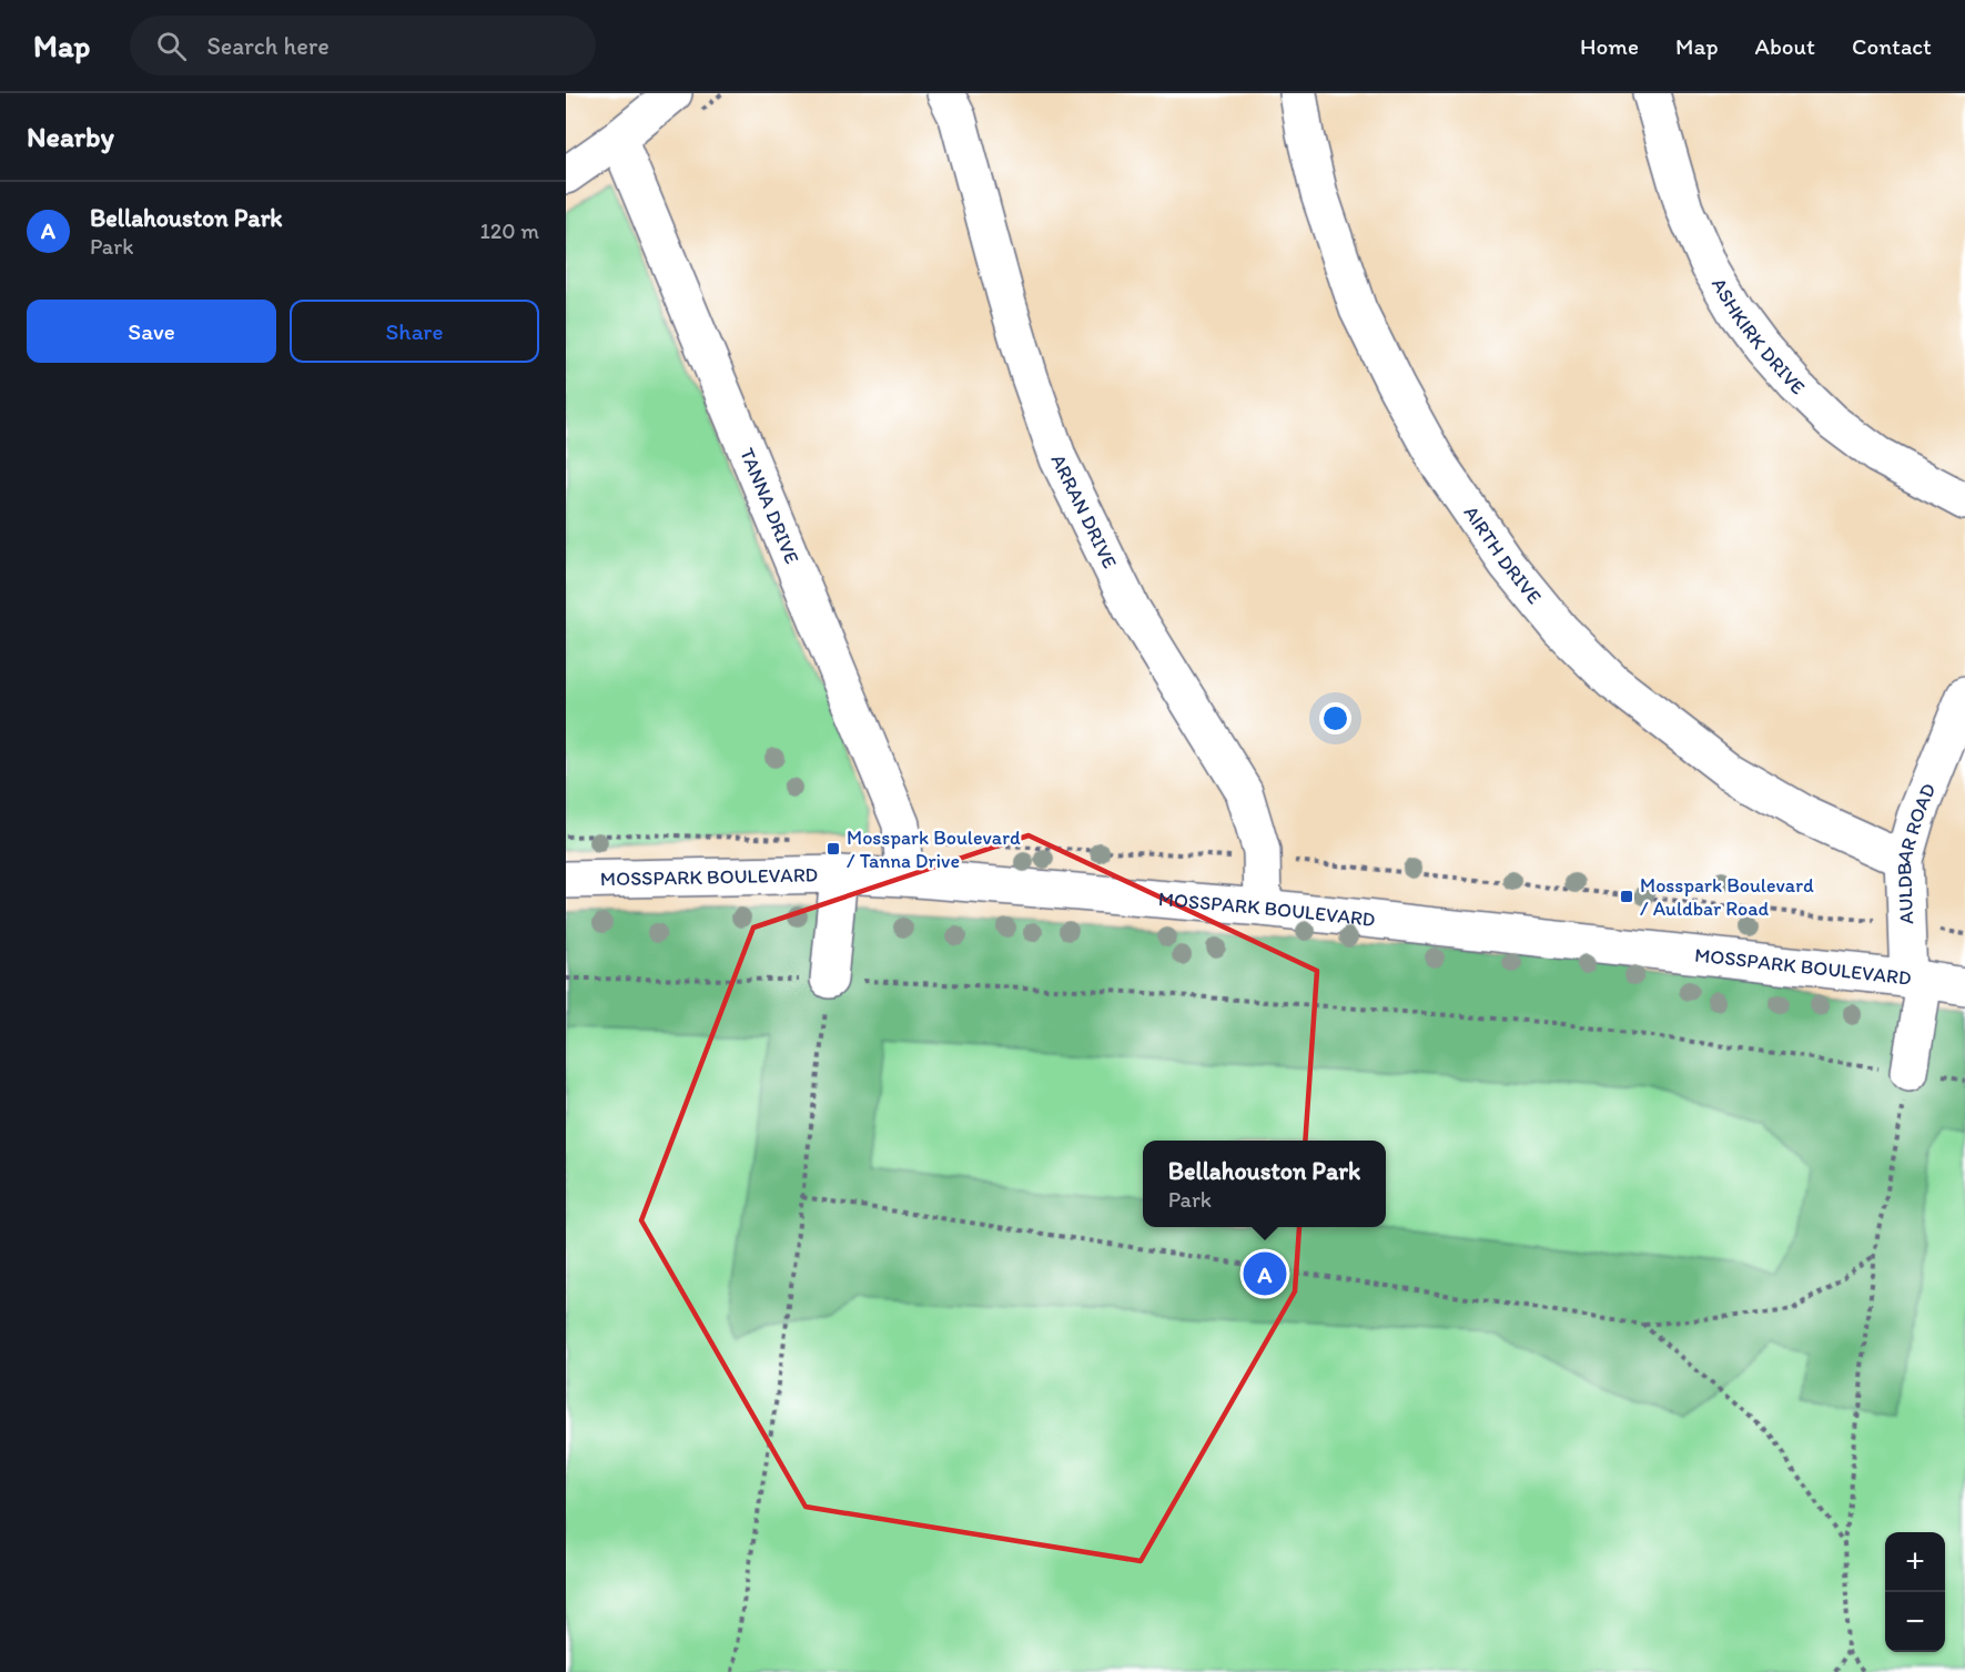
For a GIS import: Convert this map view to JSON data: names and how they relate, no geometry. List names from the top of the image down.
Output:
{
  "streets": {
    "street": [
      "ASHKIRK DRIVE",
      "TANNA DRIVE",
      "ARRAN DRIVE",
      "AIRTH DRIVE",
      "AULDBAR ROAD",
      "MOSSPARK BOULEVARD"
    ]
  },
  "crossings": [
    ["TANNA DRIVE", "MOSSPARK BOULEVARD"],
    ["ARRAN DRIVE", "MOSSPARK BOULEVARD"],
    ["AIRTH DRIVE", "AULDBAR ROAD"],
    ["AULDBAR ROAD", "MOSSPARK BOULEVARD"]
  ],
  "places": {
    "transit": ["Mosspark Boulevard / Tanna Drive", "Mosspark Boulevard / Auldbar Road"]
  },
  "page": {
    "header": "Map",
    "search": "Search here",
    "nav": [
      "Home",
      "Map",
      "About",
      "Contact"
    ],
    "heading": "Nearby",
    "list": [
      {
        "mark": "A",
        "name": "Bellahouston Park",
        "note": "Park",
        "value": "120 m"
      }
    ],
    "buttons": ["Save", "Share"],
    "popup": ["Bellahouston Park", "Park"],
    "pins": "A",
    "map_buttons": ["+", "−"]
  }
}
